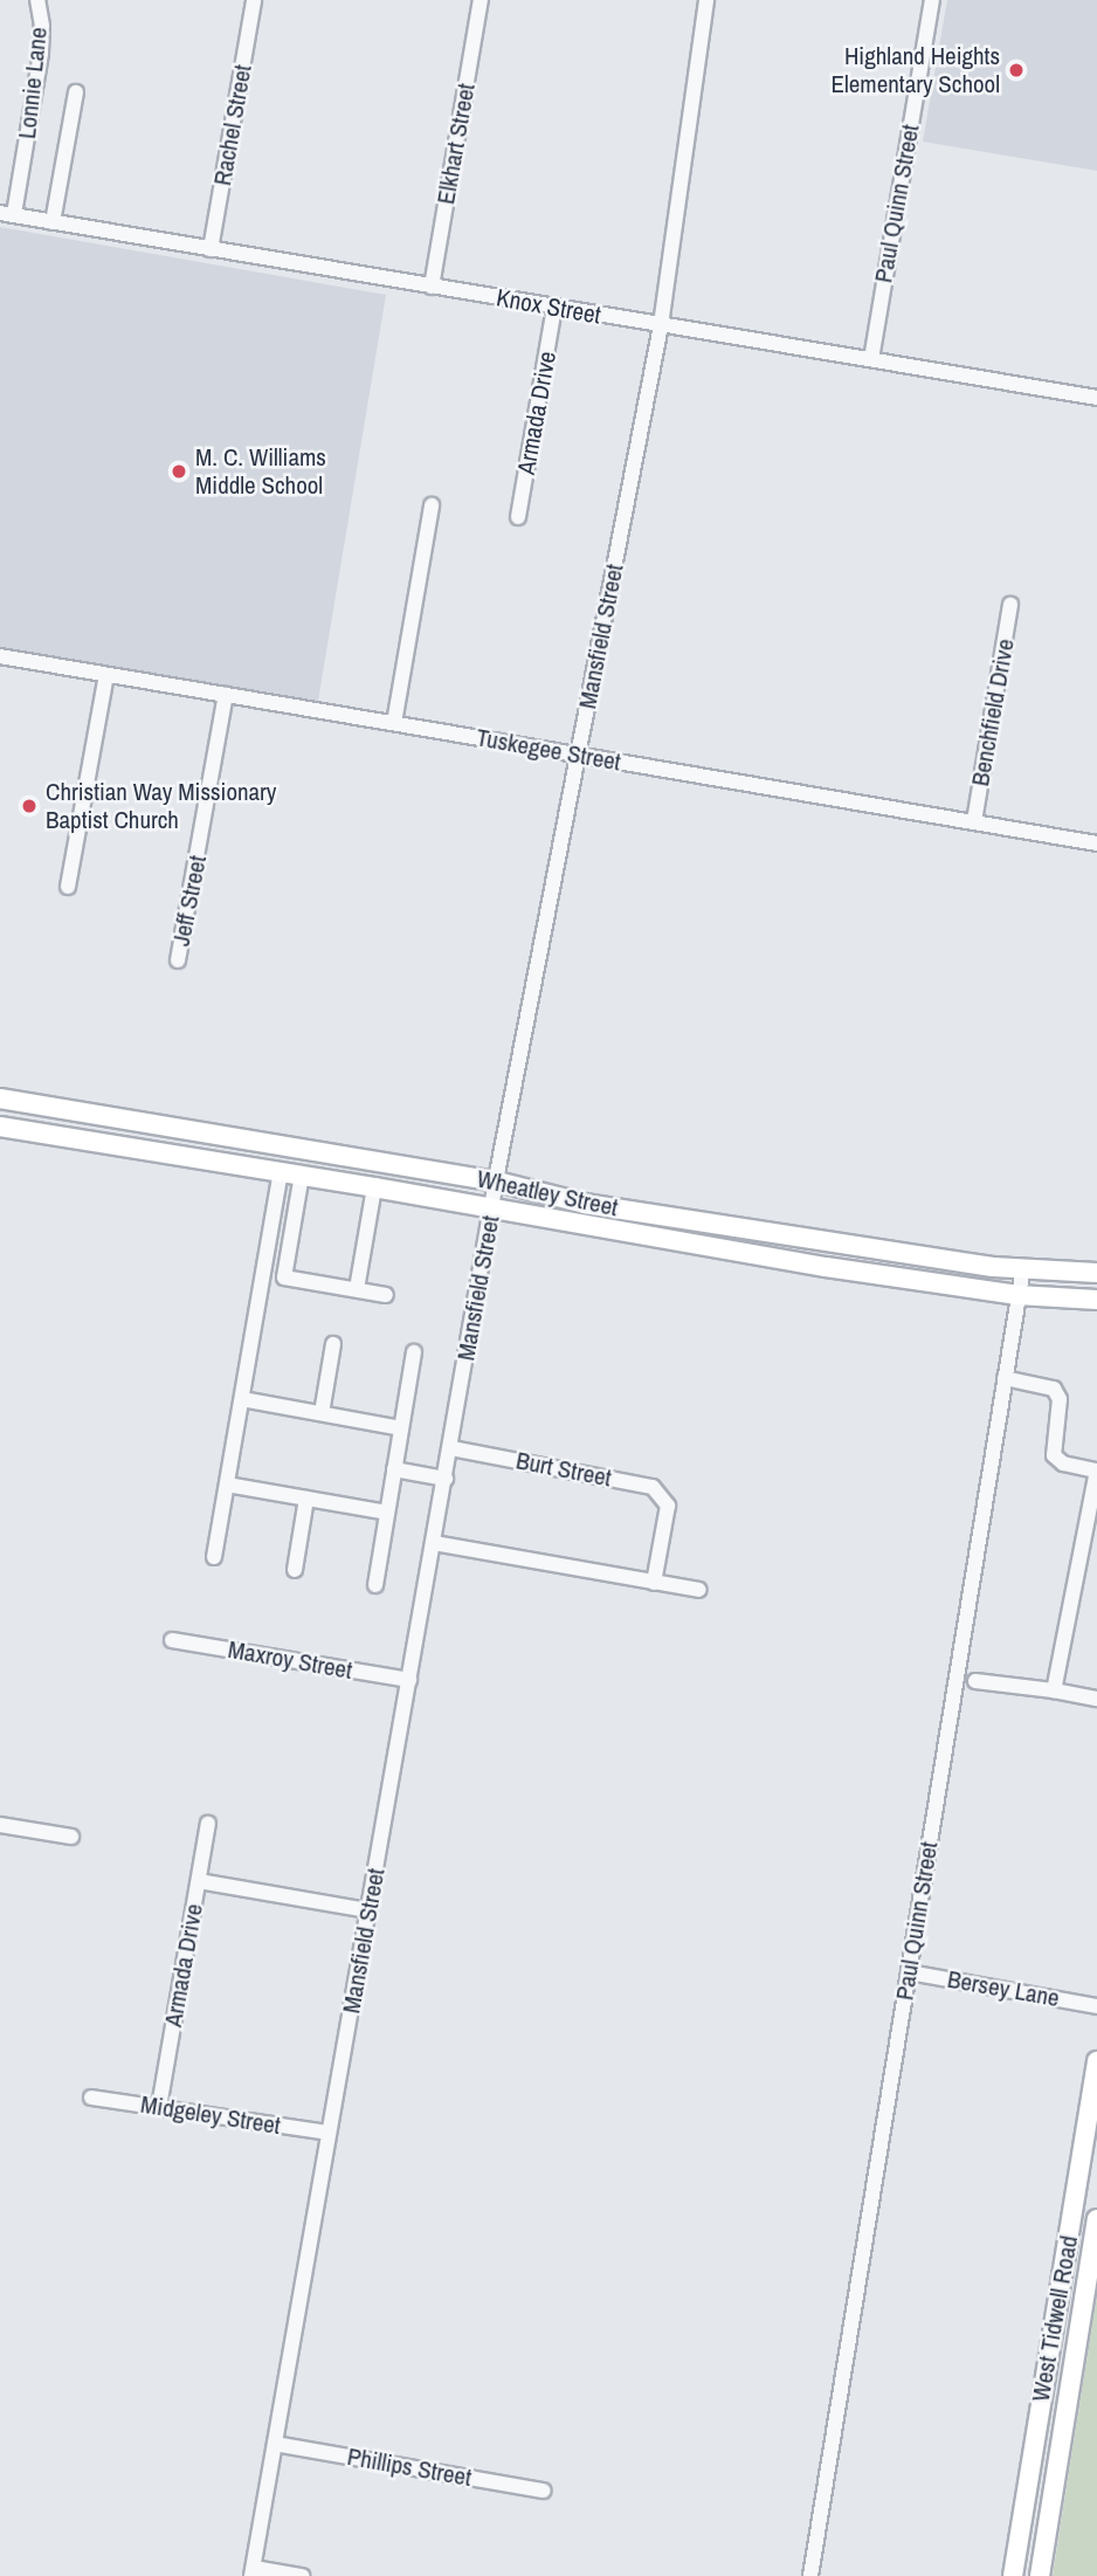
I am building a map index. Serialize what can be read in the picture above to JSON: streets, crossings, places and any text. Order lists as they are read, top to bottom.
{
  "streets": {
    "main road": ["Wheatley Street", "West Tidwell Road"],
    "street": [
      "Lonnie Lane",
      "Rachel Street",
      "Elkhart Street",
      "Paul Quinn Street",
      "Knox Street",
      "Armada Drive",
      "Mansfield Street",
      "Benchfield Drive",
      "Tuskegee Street",
      "Jeff Street",
      "Burt Street",
      "Maxroy Street",
      "Bersey Lane",
      "Midgeley Street",
      "Phillips Street"
    ]
  },
  "crossings": [
    ["Lonnie Lane", "Knox Street"],
    ["Rachel Street", "Knox Street"],
    ["Elkhart Street", "Knox Street"],
    ["Paul Quinn Street", "Knox Street"],
    ["Paul Quinn Street", "Wheatley Street"],
    ["Paul Quinn Street", "Bersey Lane"],
    ["Knox Street", "Armada Drive"],
    ["Knox Street", "Mansfield Street"],
    ["Armada Drive", "Midgeley Street"],
    ["Mansfield Street", "Tuskegee Street"],
    ["Mansfield Street", "Wheatley Street"],
    ["Mansfield Street", "Burt Street"],
    ["Mansfield Street", "Maxroy Street"],
    ["Mansfield Street", "Midgeley Street"],
    ["Mansfield Street", "Phillips Street"],
    ["Benchfield Drive", "Tuskegee Street"],
    ["Tuskegee Street", "Jeff Street"]
  ],
  "places": ["Highland Heights Elementary School", "M. C. Williams Middle School", "Christian Way Missionary Baptist Church"]
}
